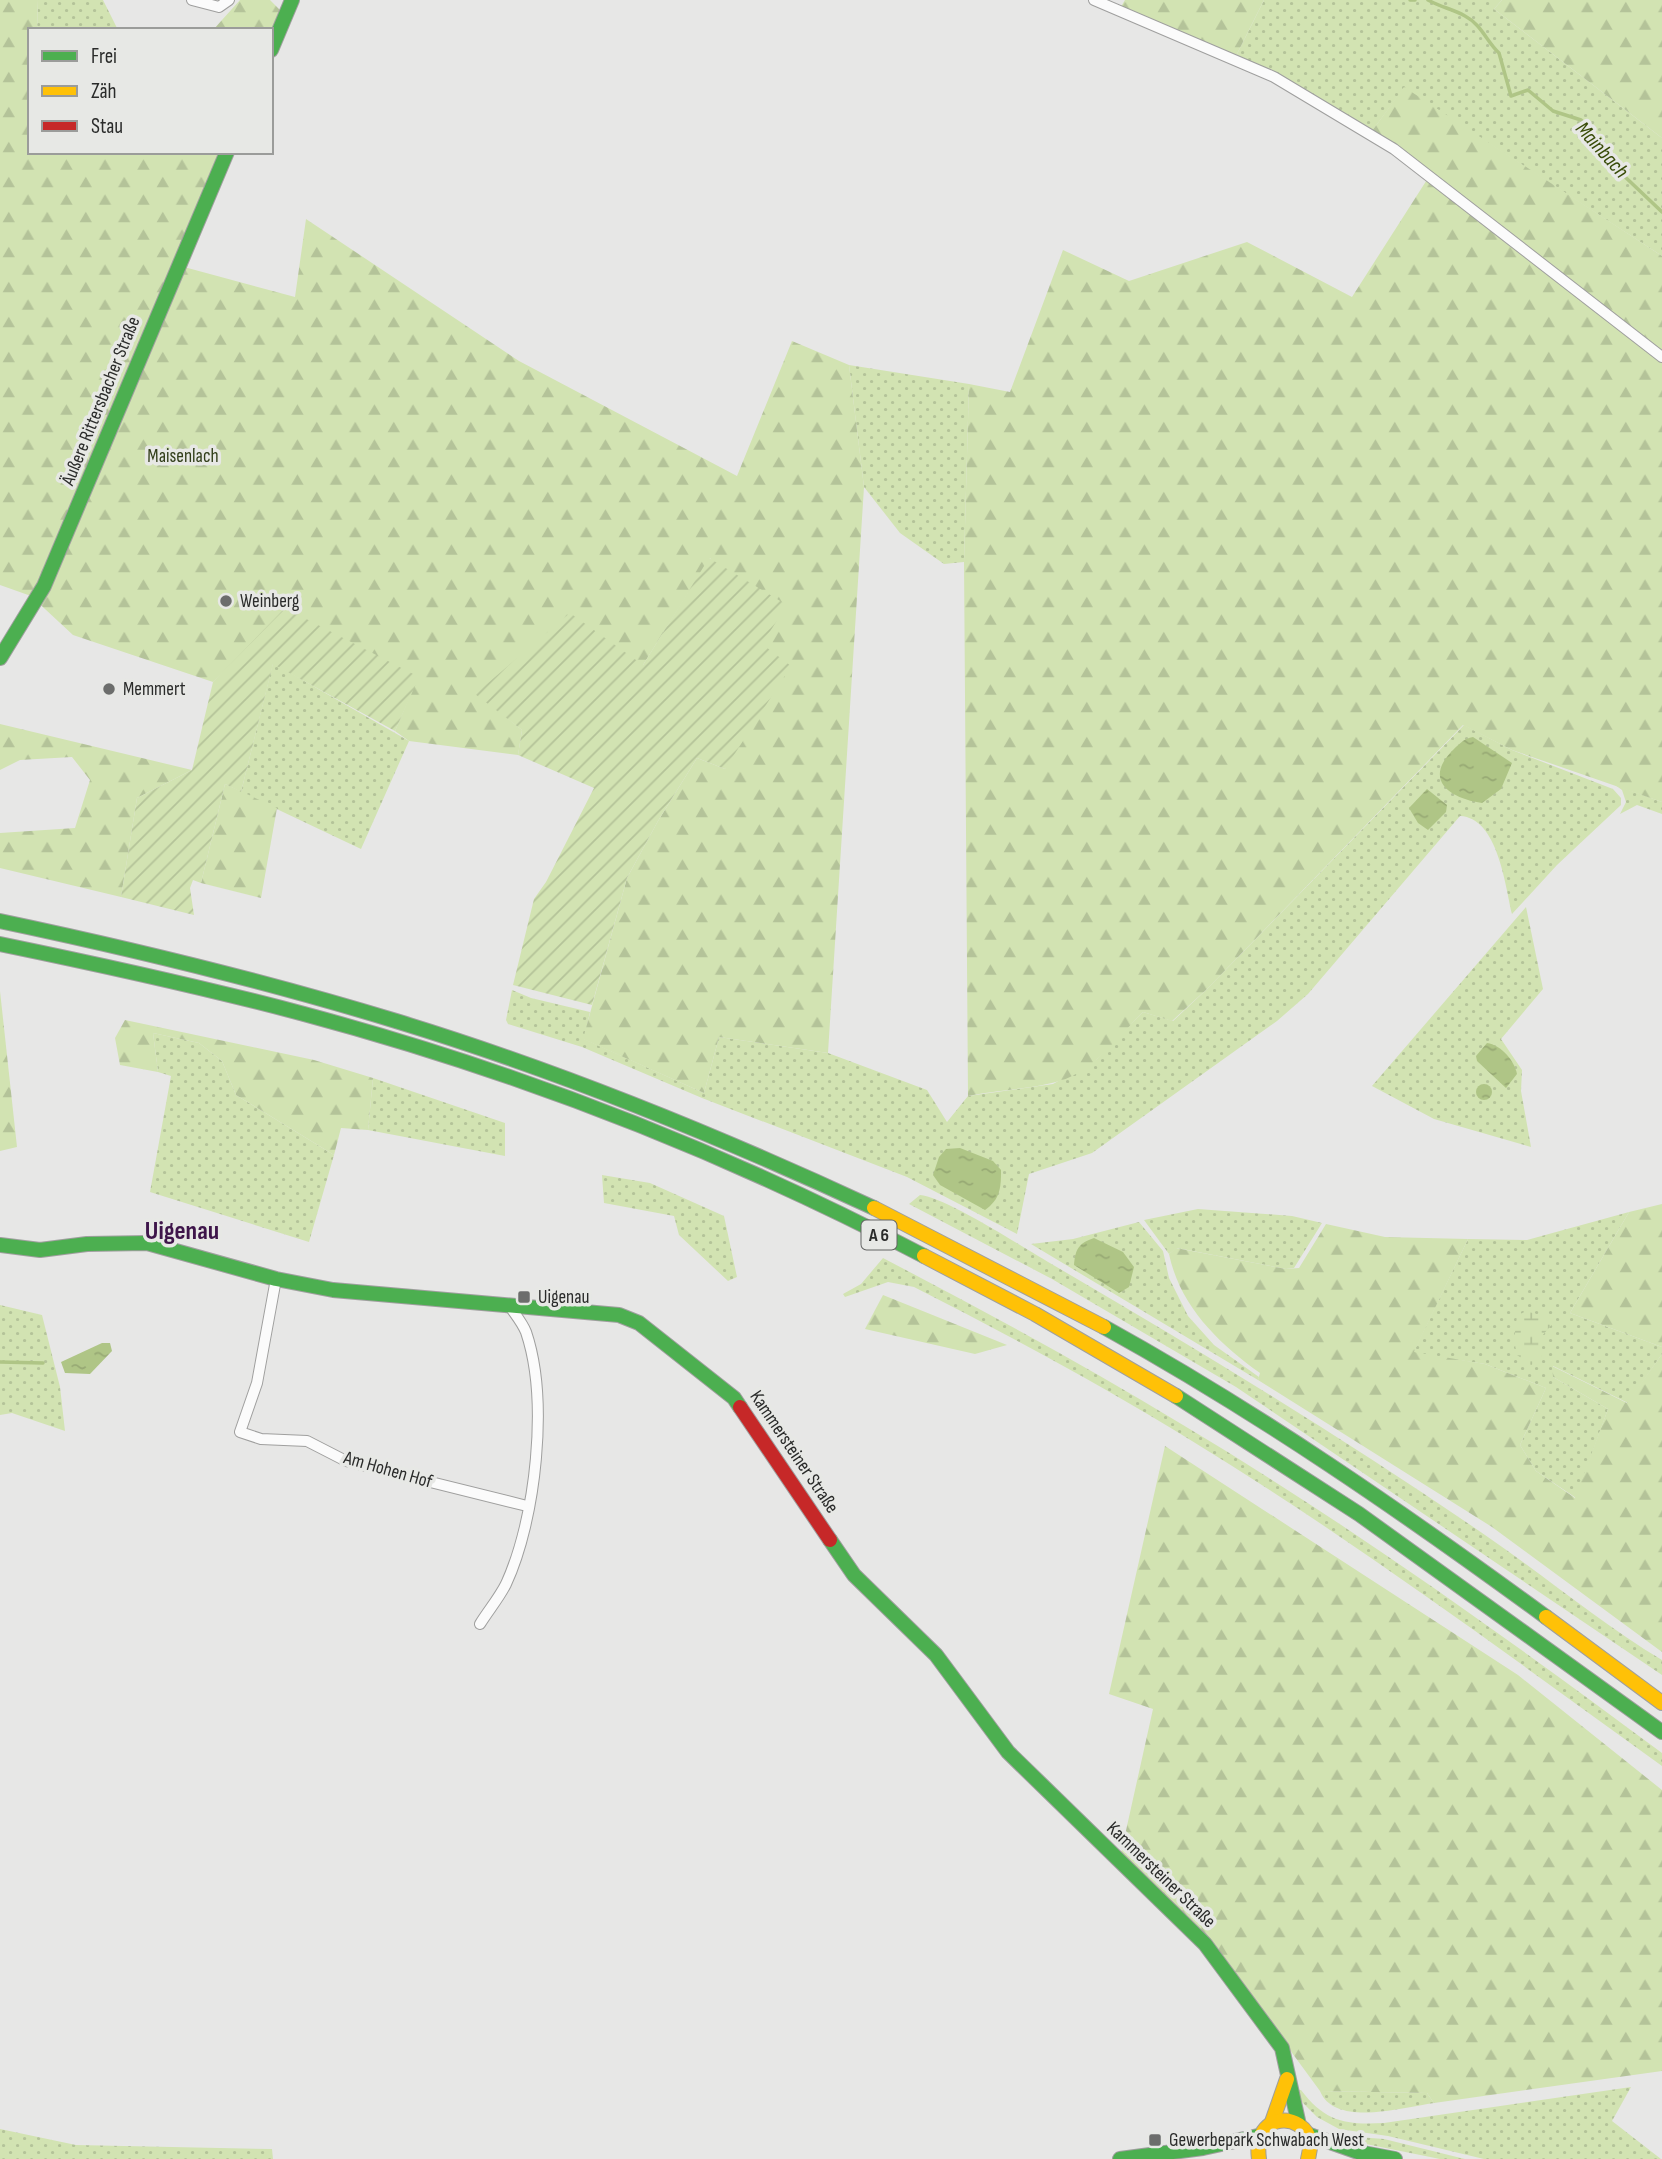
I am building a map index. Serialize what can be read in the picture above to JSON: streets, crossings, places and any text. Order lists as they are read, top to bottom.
{
  "streets": {
    "main road": ["Äußere Rittersbacher Straße", "A 6", "Kammersteiner Straße"],
    "street": ["Am Hohen Hof"]
  },
  "crossings": [
    ["Kammersteiner Straße", "Am Hohen Hof"]
  ],
  "districts": ["Uigenau"],
  "water": ["Mainbach"],
  "parks": ["Maisenlach"],
  "places": {
    "other": ["Weinberg", "Memmert"],
    "transit": ["Uigenau", "Gewerbepark Schwabach West"]
  },
  "legend": ["Frei", "Zäh", "Stau"]
}
